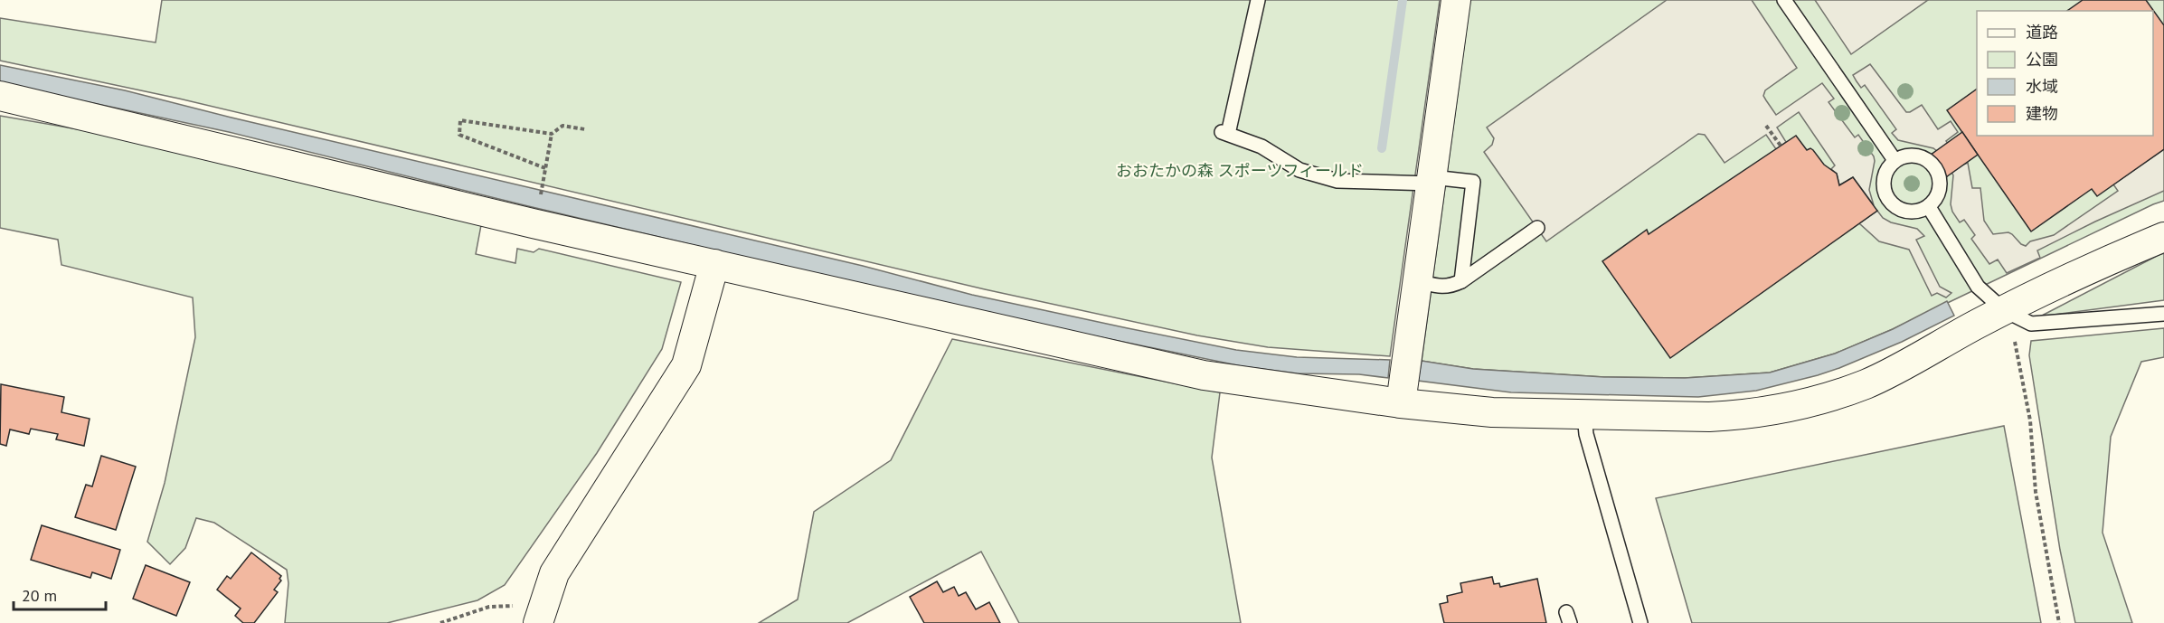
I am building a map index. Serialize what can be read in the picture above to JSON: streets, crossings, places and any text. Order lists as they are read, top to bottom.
{
  "parks": ["おおたかの森 スポーツフィールド"],
  "legend": [
    "道路",
    "公園",
    "水域",
    "建物"
  ],
  "scale_bar": "20 m"
}
